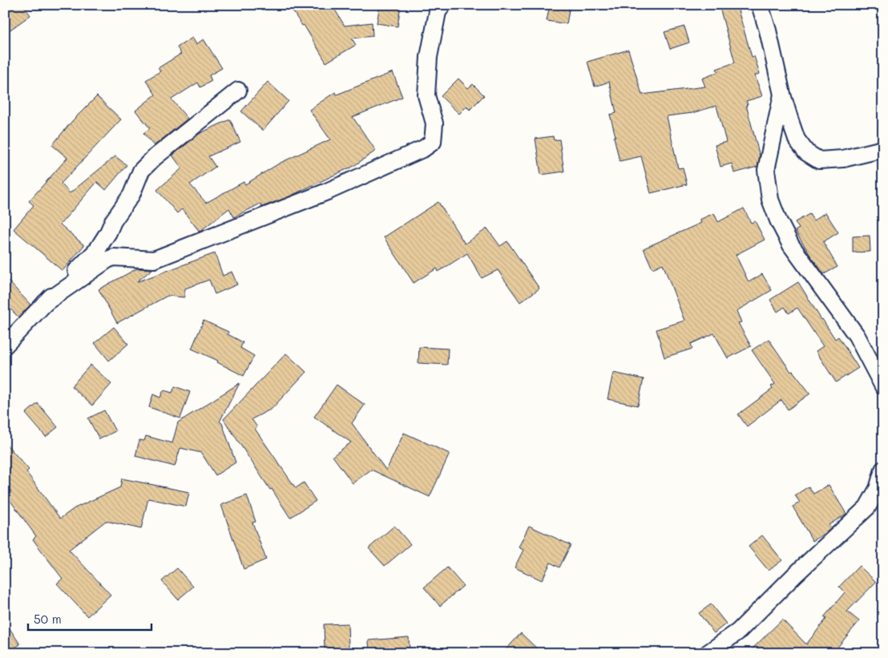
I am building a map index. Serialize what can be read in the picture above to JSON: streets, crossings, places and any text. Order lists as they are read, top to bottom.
{
  "scale_bar": "50 m"
}
